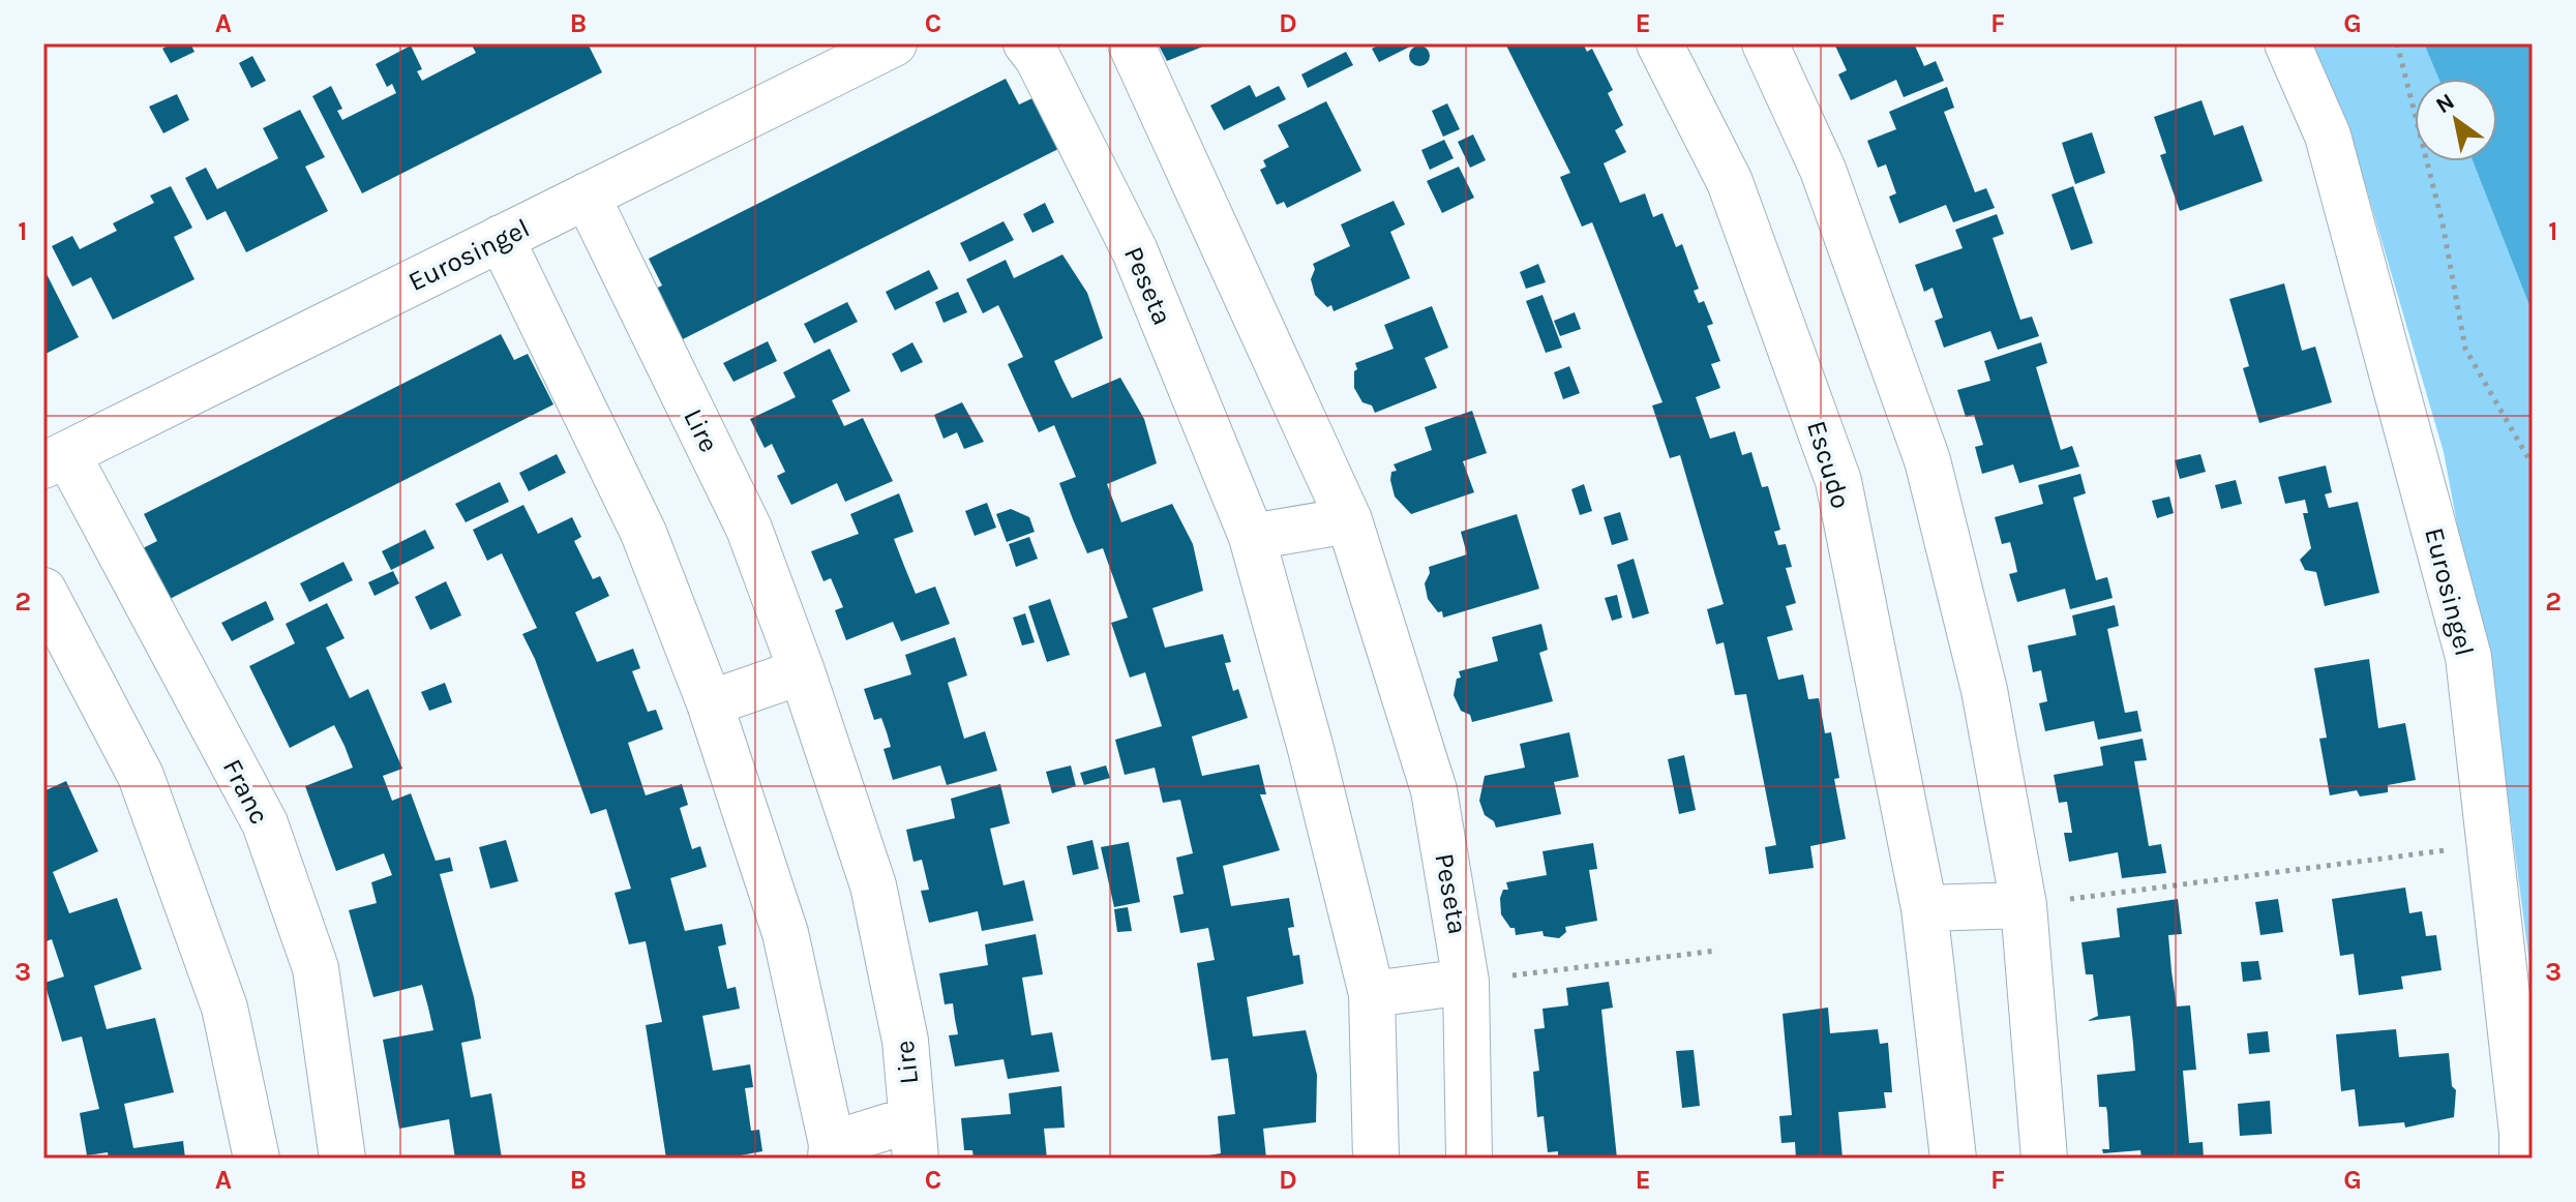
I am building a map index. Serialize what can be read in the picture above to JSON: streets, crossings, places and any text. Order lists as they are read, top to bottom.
{
  "streets": {
    "street": [
      "Eurosingel",
      "Peseta",
      "Lire",
      "Escudo",
      "Franc"
    ]
  },
  "crossings": [
    ["Eurosingel", "Lire"],
    ["Eurosingel", "Franc"]
  ],
  "north": "top left",
  "grid": {
    "columns": [
      "A",
      "B",
      "C",
      "D",
      "E",
      "F",
      "G"
    ],
    "rows": ["1", "2", "3"]
  }
}
